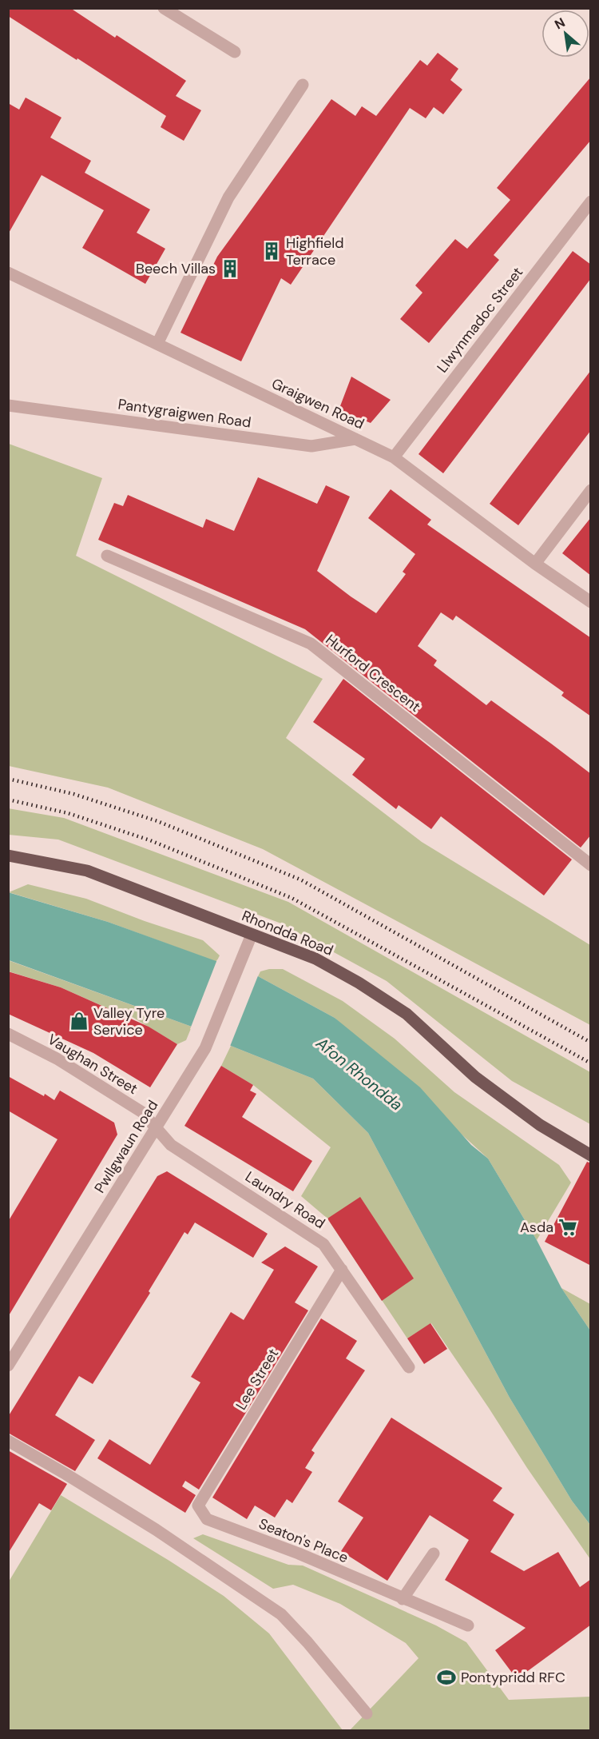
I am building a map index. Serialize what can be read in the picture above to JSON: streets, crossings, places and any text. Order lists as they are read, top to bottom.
{
  "streets": {
    "main road": ["Rhondda Road"],
    "street": [
      "Llwynmadoc Street",
      "Graigwen Road",
      "Pantygraigwen Road",
      "Hurford Crescent",
      "Vaughan Street",
      "Pwllgwaun Road",
      "Laundry Road",
      "Lee Street",
      "Seaton's Place"
    ]
  },
  "crossings": [
    ["Llwynmadoc Street", "Graigwen Road"],
    ["Graigwen Road", "Pantygraigwen Road"],
    ["Rhondda Road", "Pwllgwaun Road"],
    ["Vaughan Street", "Pwllgwaun Road"],
    ["Vaughan Street", "Laundry Road"],
    ["Pwllgwaun Road", "Laundry Road"],
    ["Laundry Road", "Lee Street"],
    ["Lee Street", "Seaton's Place"]
  ],
  "water": ["Afon Rhondda"],
  "places": {
    "building": ["Highfield Terrace", "Beech Villas"],
    "shop": ["Valley Tyre Service"],
    "supermarket": ["Asda"],
    "sports": ["Pontypridd RFC"]
  },
  "north": "top left"
}
